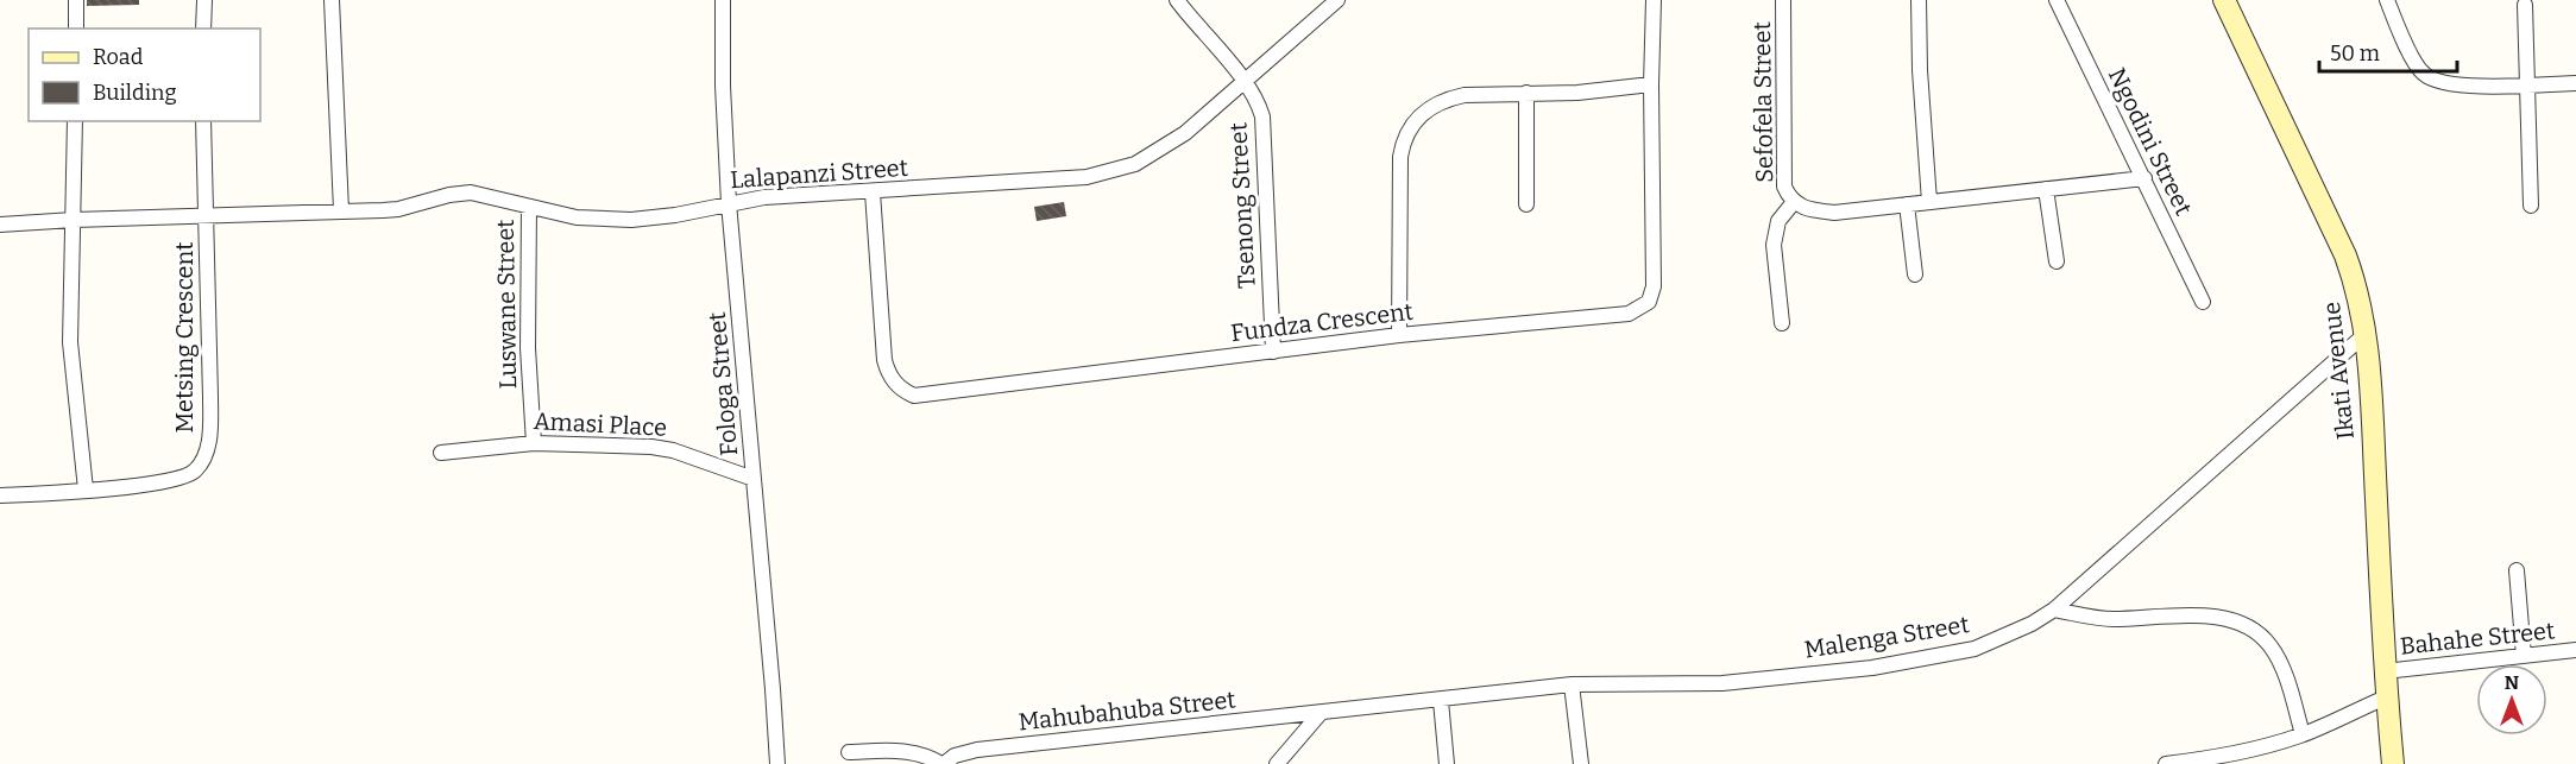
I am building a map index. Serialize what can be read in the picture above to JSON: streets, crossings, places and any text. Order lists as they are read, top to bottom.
{
  "streets": {
    "street": [
      "Sefofela Street",
      "Ngodini Street",
      "Lalapanzi Street",
      "Tsenong Street",
      "Luswane Street",
      "Fundza Crescent",
      "Metsing Crescent",
      "Ikati Avenue",
      "Fologa Street",
      "Amasi Place",
      "Malenga Street",
      "Bahahe Street",
      "Mahubahuba Street"
    ]
  },
  "crossings": [
    ["Sefofela Street", "Ngodini Street"],
    ["Lalapanzi Street", "Tsenong Street"],
    ["Lalapanzi Street", "Luswane Street"],
    ["Lalapanzi Street", "Fundza Crescent"],
    ["Lalapanzi Street", "Metsing Crescent"],
    ["Lalapanzi Street", "Fologa Street"],
    ["Tsenong Street", "Fundza Crescent"],
    ["Luswane Street", "Amasi Place"],
    ["Ikati Avenue", "Malenga Street"],
    ["Ikati Avenue", "Bahahe Street"],
    ["Fologa Street", "Amasi Place"],
    ["Malenga Street", "Mahubahuba Street"]
  ],
  "legend": ["Road", "Building"],
  "scale_bar": "50 m",
  "north": "top"
}
